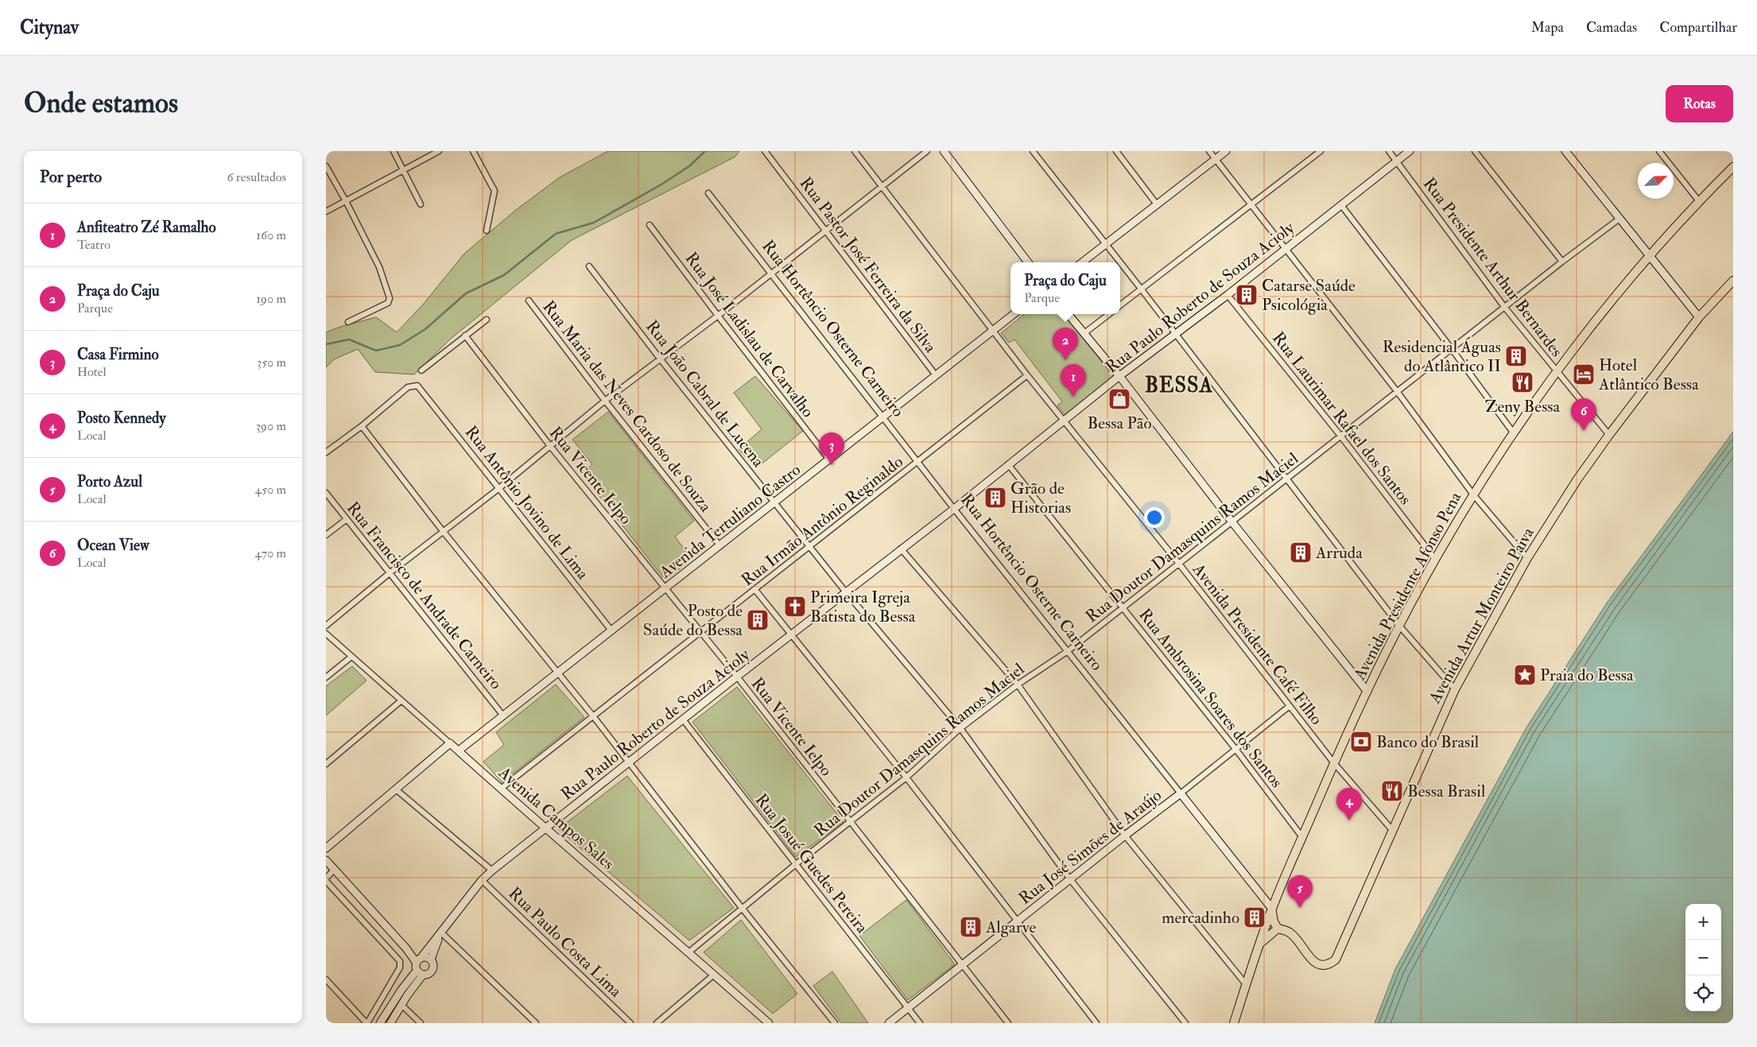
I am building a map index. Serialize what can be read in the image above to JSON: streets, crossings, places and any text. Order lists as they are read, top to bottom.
{
  "streets": {
    "main road": ["Rua Hortêncio Osterne Carneiro", "Avenida Presidente Afonso Pena", "Avenida Artur Monteiro Paiva"],
    "street": [
      "Rua Pastor José Ferreira da Silva",
      "Rua Presidente Arthur Bernardes",
      "Rua Paulo Roberto de Souza Acioly",
      "Rua José Ladislau de Carvalho",
      "Rua João Cabral de Lucena",
      "Rua Maria das Neves Cardoso de Souza",
      "Rua Laurimar Rafael dos Santos",
      "Rua Vicente Ielpo",
      "Rua Antônio Jovino de Lima",
      "Avenida Tertuliano Castro",
      "Rua Irmão Antônio Reginaldo",
      "Rua Doutor Damasquins Ramos Maciel",
      "Rua Francisco de Andrade Carneiro",
      "Avenida Presidente Café Filho",
      "Rua Ambrosina Soares dos Santos",
      "Avenida Campos Sales",
      "Rua José Simões de Araújo",
      "Rua Josué Guedes Pereira",
      "Rua Paulo Costa Lima"
    ]
  },
  "crossings": [
    ["Rua Pastor José Ferreira da Silva", "Avenida Tertuliano Castro"],
    ["Rua Presidente Arthur Bernardes", "Rua Paulo Roberto de Souza Acioly"],
    ["Rua Presidente Arthur Bernardes", "Rua Doutor Damasquins Ramos Maciel"],
    ["Rua Presidente Arthur Bernardes", "Avenida Presidente Afonso Pena"],
    ["Rua Presidente Arthur Bernardes", "Avenida Artur Monteiro Paiva"],
    ["Rua Paulo Roberto de Souza Acioly", "Rua Hortêncio Osterne Carneiro"],
    ["Rua Paulo Roberto de Souza Acioly", "Rua João Cabral de Lucena"],
    ["Rua Paulo Roberto de Souza Acioly", "Rua Laurimar Rafael dos Santos"],
    ["Rua Paulo Roberto de Souza Acioly", "Rua Vicente Ielpo"],
    ["Rua Paulo Roberto de Souza Acioly", "Avenida Presidente Café Filho"],
    ["Rua Paulo Roberto de Souza Acioly", "Rua Ambrosina Soares dos Santos"],
    ["Rua Paulo Roberto de Souza Acioly", "Avenida Campos Sales"],
    ["Rua Paulo Roberto de Souza Acioly", "Rua Josué Guedes Pereira"],
    ["Rua Paulo Roberto de Souza Acioly", "Rua Paulo Costa Lima"],
    ["Rua Hortêncio Osterne Carneiro", "Avenida Tertuliano Castro"],
    ["Rua Hortêncio Osterne Carneiro", "Rua Irmão Antônio Reginaldo"],
    ["Rua Hortêncio Osterne Carneiro", "Rua Doutor Damasquins Ramos Maciel"],
    ["Rua Hortêncio Osterne Carneiro", "Avenida Presidente Afonso Pena"],
    ["Rua Hortêncio Osterne Carneiro", "Avenida Artur Monteiro Paiva"],
    ["Rua Hortêncio Osterne Carneiro", "Rua José Simões de Araújo"],
    ["Rua José Ladislau de Carvalho", "Avenida Tertuliano Castro"],
    ["Rua João Cabral de Lucena", "Avenida Tertuliano Castro"],
    ["Rua João Cabral de Lucena", "Rua Irmão Antônio Reginaldo"],
    ["Rua João Cabral de Lucena", "Rua Doutor Damasquins Ramos Maciel"],
    ["Rua João Cabral de Lucena", "Rua José Simões de Araújo"],
    ["Rua Maria das Neves Cardoso de Souza", "Avenida Tertuliano Castro"],
    ["Rua Laurimar Rafael dos Santos", "Rua Doutor Damasquins Ramos Maciel"],
    ["Rua Laurimar Rafael dos Santos", "Avenida Presidente Afonso Pena"],
    ["Rua Vicente Ielpo", "Avenida Tertuliano Castro"],
    ["Rua Vicente Ielpo", "Rua Irmão Antônio Reginaldo"],
    ["Rua Vicente Ielpo", "Rua Doutor Damasquins Ramos Maciel"],
    ["Rua Vicente Ielpo", "Rua José Simões de Araújo"],
    ["Rua Antônio Jovino de Lima", "Avenida Tertuliano Castro"],
    ["Avenida Tertuliano Castro", "Rua Francisco de Andrade Carneiro"],
    ["Avenida Tertuliano Castro", "Avenida Presidente Café Filho"],
    ["Avenida Tertuliano Castro", "Avenida Campos Sales"],
    ["Rua Irmão Antônio Reginaldo", "Avenida Presidente Café Filho"],
    ["Rua Irmão Antônio Reginaldo", "Avenida Campos Sales"],
    ["Rua Doutor Damasquins Ramos Maciel", "Avenida Presidente Café Filho"],
    ["Rua Doutor Damasquins Ramos Maciel", "Rua Ambrosina Soares dos Santos"],
    ["Rua Doutor Damasquins Ramos Maciel", "Avenida Campos Sales"],
    ["Rua Doutor Damasquins Ramos Maciel", "Rua Josué Guedes Pereira"],
    ["Avenida Presidente Afonso Pena", "Avenida Artur Monteiro Paiva"],
    ["Avenida Presidente Afonso Pena", "Avenida Presidente Café Filho"],
    ["Avenida Presidente Afonso Pena", "Rua Ambrosina Soares dos Santos"],
    ["Avenida Artur Monteiro Paiva", "Avenida Presidente Café Filho"],
    ["Avenida Presidente Café Filho", "Rua José Simões de Araújo"],
    ["Rua Ambrosina Soares dos Santos", "Rua José Simões de Araújo"],
    ["Rua José Simões de Araújo", "Rua Josué Guedes Pereira"]
  ],
  "districts": ["BESSA"],
  "places": {
    "building": [
      "Catarse Saúde Psicológia",
      "Residencial Águas do Atlântico II",
      "Grão de Historias",
      "Arruda",
      "Posto de Saúde do Bessa",
      "mercadinho",
      "Algarve"
    ],
    "hotel": ["Hotel Atlântico Bessa"],
    "restaurant": ["Zeny Bessa", "Bessa Brasil"],
    "shop": ["Bessa Pão"],
    "church": ["Primeira Igreja Batista do Bessa"],
    "place": ["Praia do Bessa"],
    "bank": ["Banco do Brasil"]
  },
  "north": "top right",
  "page": {
    "header": "Citynav",
    "nav": ["Mapa", "Camadas", "Compartilhar"],
    "buttons": "Rotas",
    "title": "Onde estamos",
    "heading": ["Por perto", "6 resultados"],
    "list": [
      {
        "mark": "1",
        "name": "Anfiteatro Zé Ramalho",
        "note": "Teatro",
        "value": "160 m"
      },
      {
        "mark": "2",
        "name": "Praça do Caju",
        "note": "Parque",
        "value": "190 m"
      },
      {
        "mark": "3",
        "name": "Casa Firmino",
        "note": "Hotel",
        "value": "350 m"
      },
      {
        "mark": "4",
        "name": "Posto Kennedy",
        "note": "Local",
        "value": "390 m"
      },
      {
        "mark": "5",
        "name": "Porto Azul",
        "note": "Local",
        "value": "450 m"
      },
      {
        "mark": "6",
        "name": "Ocean View",
        "note": "Local",
        "value": "470 m"
      }
    ],
    "popup": ["Praça do Caju", "Parque"],
    "pins": [
      "2",
      "1",
      "6",
      "3",
      "4",
      "5"
    ],
    "map_buttons": ["+", "−"]
  }
}
